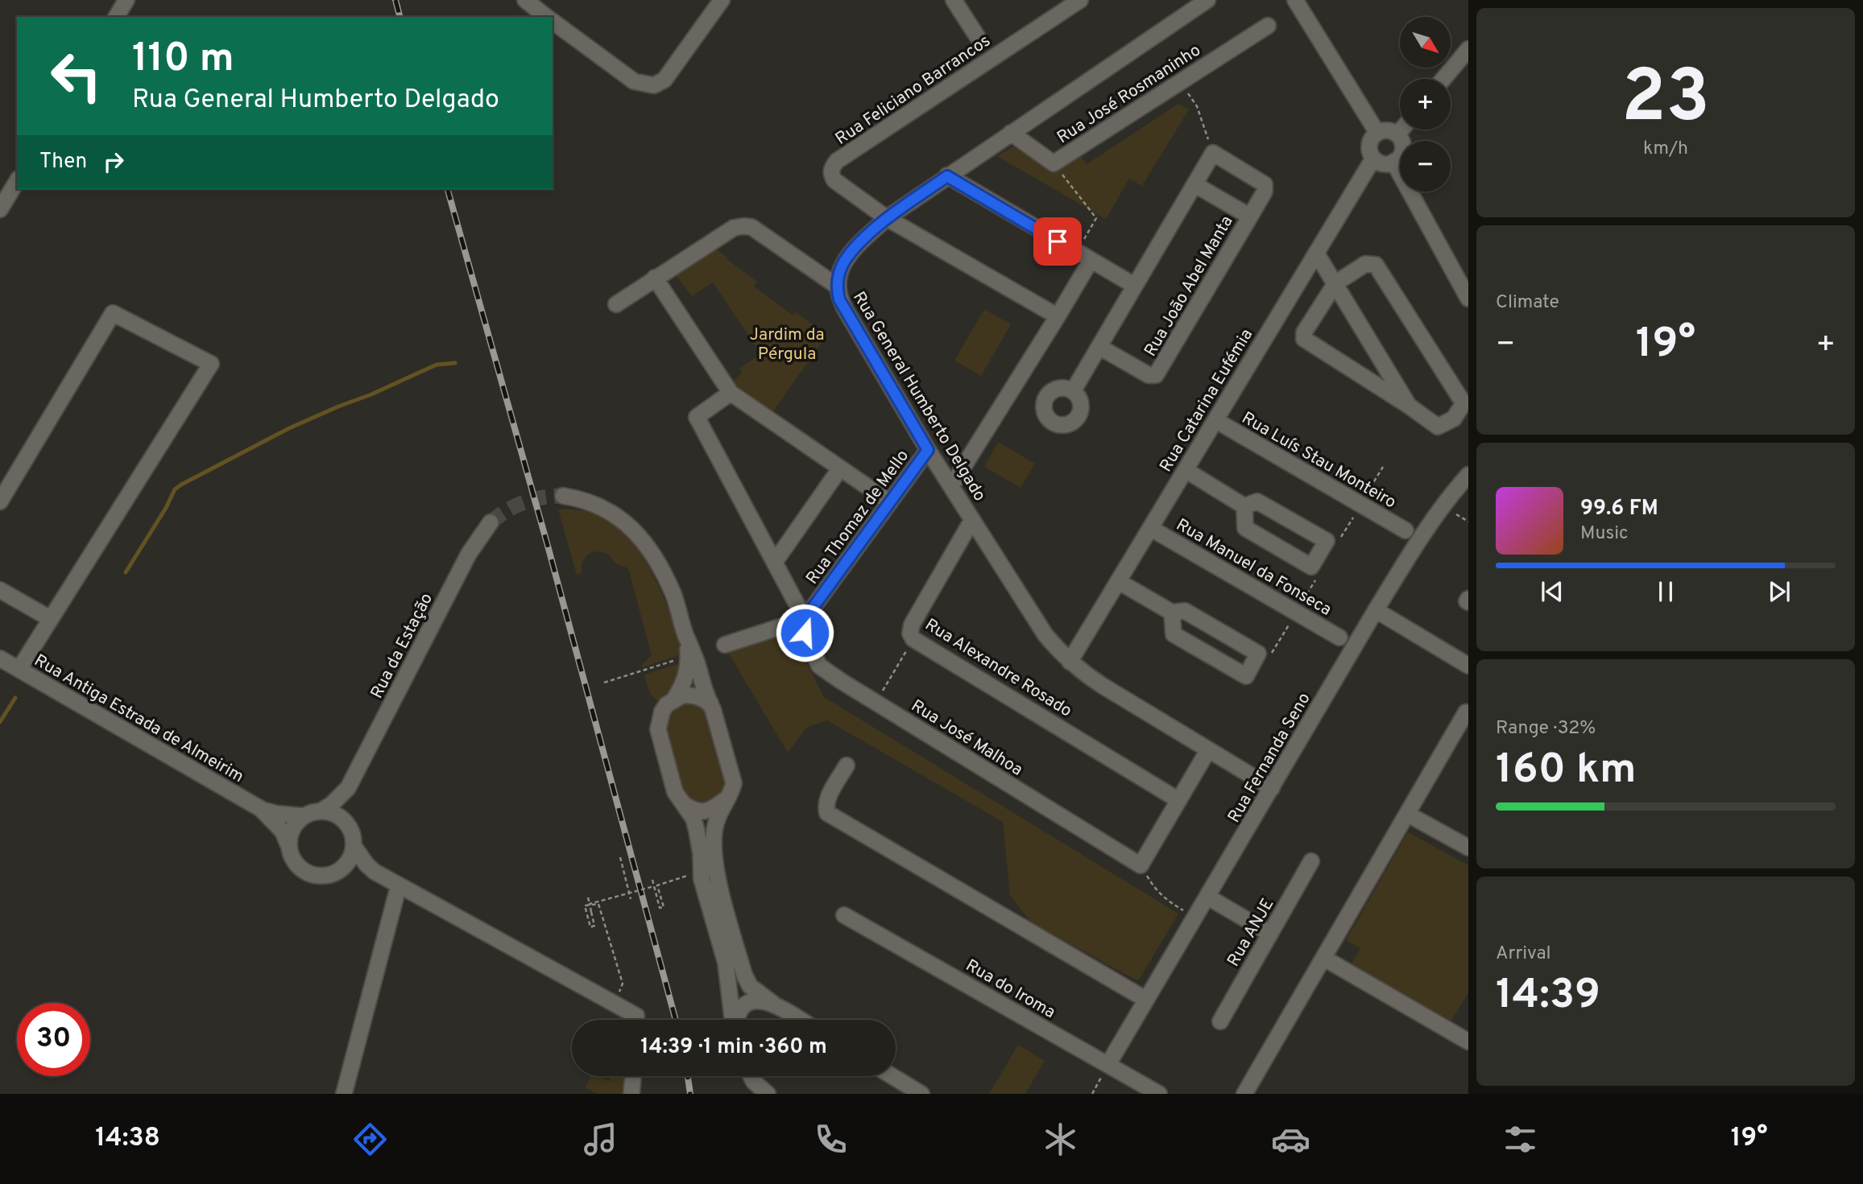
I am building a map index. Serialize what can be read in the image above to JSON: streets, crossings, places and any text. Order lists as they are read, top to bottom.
{
  "streets": {
    "street": [
      "Rua Feliciano Barrancos",
      "Rua José Rosmaninho",
      "Rua João Abel Manta",
      "Rua General Humberto Delgado",
      "Rua Catarina Eufémia",
      "Rua Luís Stau Monteiro",
      "Rua Thomaz de Mello",
      "Rua Manuel da Fonseca",
      "Rua da Estação",
      "Rua Alexandre Rosado",
      "Rua Antiga Estrada de Almeirim",
      "Rua José Malhoa",
      "Rua Fernanda Seno",
      "Rua ANJE",
      "Rua do Iroma"
    ]
  },
  "crossings": [
    ["Rua Feliciano Barrancos", "Rua General Humberto Delgado"],
    ["Rua José Rosmaninho", "Rua General Humberto Delgado"],
    ["Rua General Humberto Delgado", "Rua Catarina Eufémia"],
    ["Rua General Humberto Delgado", "Rua Thomaz de Mello"],
    ["Rua General Humberto Delgado", "Rua Alexandre Rosado"],
    ["Rua General Humberto Delgado", "Rua Fernanda Seno"],
    ["Rua Catarina Eufémia", "Rua Luís Stau Monteiro"],
    ["Rua Catarina Eufémia", "Rua Manuel da Fonseca"],
    ["Rua Thomaz de Mello", "Rua José Malhoa"],
    ["Rua da Estação", "Rua Antiga Estrada de Almeirim"],
    ["Rua Fernanda Seno", "Rua do Iroma"]
  ],
  "parks": ["Jardim da Pérgula"],
  "north": "bottom right",
  "page": {
    "tile": [
      ["23", "km/h"],
      "Climate",
      ["Range · 32%", "160 km"],
      ["Arrival", "14:39"]
    ],
    "map_buttons": ["+", "−"],
    "turn": ["110 m", "Rua General Humberto Delgado"],
    "then": "Then",
    "heat": ["−", "19°", "+"],
    "song": ["99.6 FM", "Music"],
    "limit": "30",
    "trip": "14:39 · 1 min · 360 m",
    "tabs": ["14:38", "19°"]
  }
}
